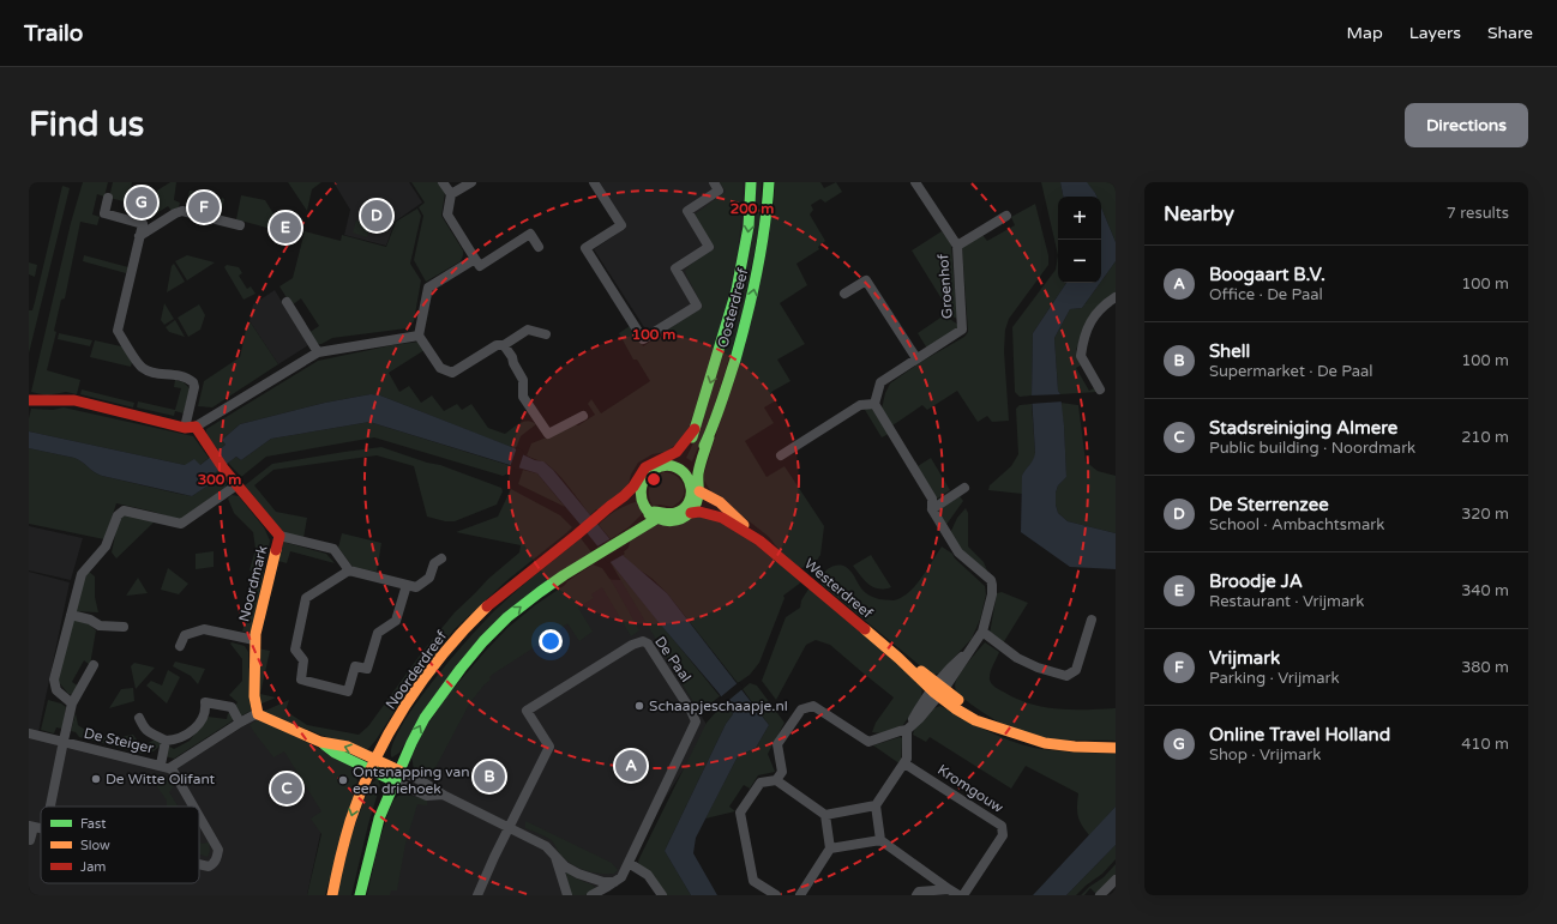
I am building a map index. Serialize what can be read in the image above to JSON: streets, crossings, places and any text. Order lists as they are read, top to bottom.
{
  "streets": {
    "main road": [
      "Oosterdreef",
      "Noordmark",
      "Westerdreef",
      "Noorderdreef"
    ],
    "street": [
      "Groenhof",
      "De Paal",
      "De Steiger",
      "Kromgouw"
    ]
  },
  "crossings": [
    ["Oosterdreef", "Westerdreef"],
    ["Oosterdreef", "Noorderdreef"],
    ["Noordmark", "De Steiger"],
    ["Westerdreef", "Noorderdreef"]
  ],
  "places": ["Schaapjeschaapje.nl", "De Witte Olifant", "Ontsnapping van een driehoek"],
  "legend": ["Fast", "Slow", "Jam"],
  "page": {
    "header": "Trailo",
    "nav": ["Map", "Layers", "Share"],
    "buttons": "Directions",
    "title": "Find us",
    "heading": ["Nearby", "7 results"],
    "pins": [
      "G",
      "F",
      "D",
      "E",
      "A",
      "B",
      "C"
    ],
    "map_buttons": ["+", "−"],
    "list": [
      {
        "mark": "A",
        "name": "Boogaart B.V.",
        "note": "Office · De Paal",
        "value": "100 m"
      },
      {
        "mark": "B",
        "name": "Shell",
        "note": "Supermarket · De Paal",
        "value": "100 m"
      },
      {
        "mark": "C",
        "name": "Stadsreiniging Almere",
        "note": "Public building · Noordmark",
        "value": "210 m"
      },
      {
        "mark": "D",
        "name": "De Sterrenzee",
        "note": "School · Ambachtsmark",
        "value": "320 m"
      },
      {
        "mark": "E",
        "name": "Broodje JA",
        "note": "Restaurant · Vrijmark",
        "value": "340 m"
      },
      {
        "mark": "F",
        "name": "Vrijmark",
        "note": "Parking · Vrijmark",
        "value": "380 m"
      },
      {
        "mark": "G",
        "name": "Online Travel Holland",
        "note": "Shop · Vrijmark",
        "value": "410 m"
      }
    ]
  },
  "rings": ["200 m", "100 m", "300 m"]
}
